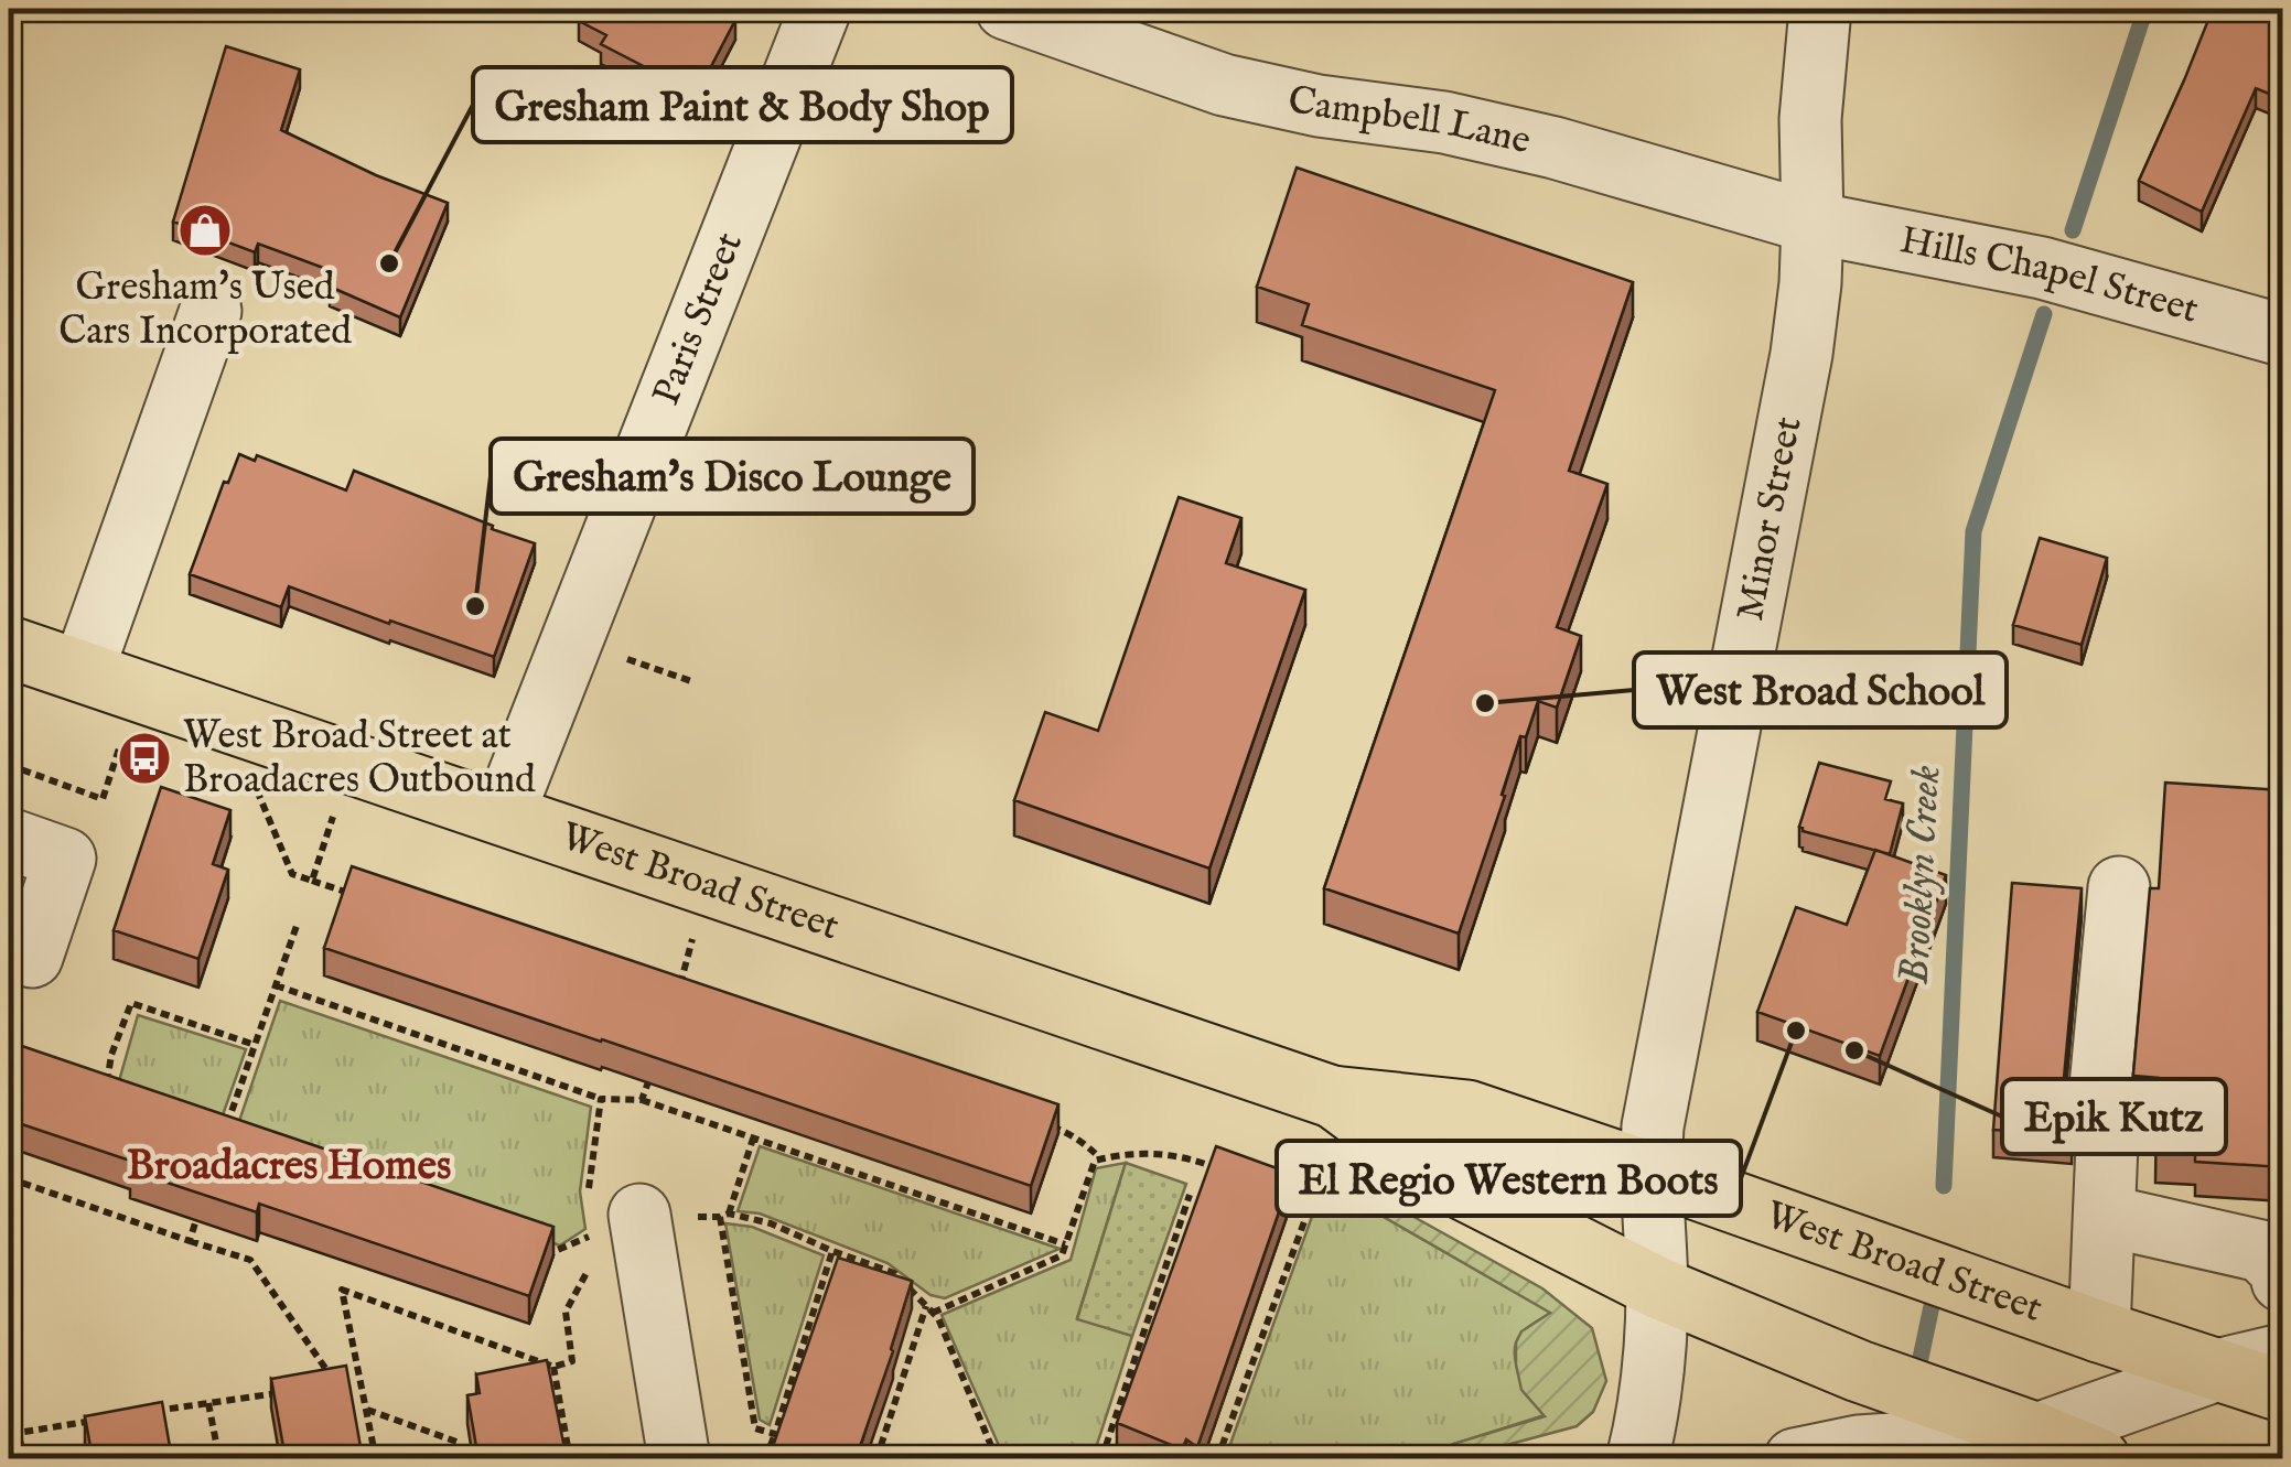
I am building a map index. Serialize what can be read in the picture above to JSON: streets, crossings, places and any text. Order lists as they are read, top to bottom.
{
  "streets": {
    "main road": ["West Broad Street"],
    "street": [
      "Campbell Lane",
      "Hills Chapel Street",
      "Paris Street",
      "Minor Street"
    ]
  },
  "crossings": [
    ["Campbell Lane", "Hills Chapel Street"],
    ["Campbell Lane", "Minor Street"],
    ["Hills Chapel Street", "Minor Street"],
    ["Paris Street", "West Broad Street"],
    ["Minor Street", "West Broad Street"]
  ],
  "districts": ["Broadacres Homes"],
  "water": ["Brooklyn Creek"],
  "places": {
    "shop": ["Gresham's Used Cars Incorporated"],
    "other": [
      "Gresham Paint & Body Shop",
      "Gresham's Disco Lounge",
      "West Broad School",
      "El Regio Western Boots",
      "Epik Kutz"
    ],
    "bus stop": ["West Broad Street at Broadacres Outbound"]
  }
}
